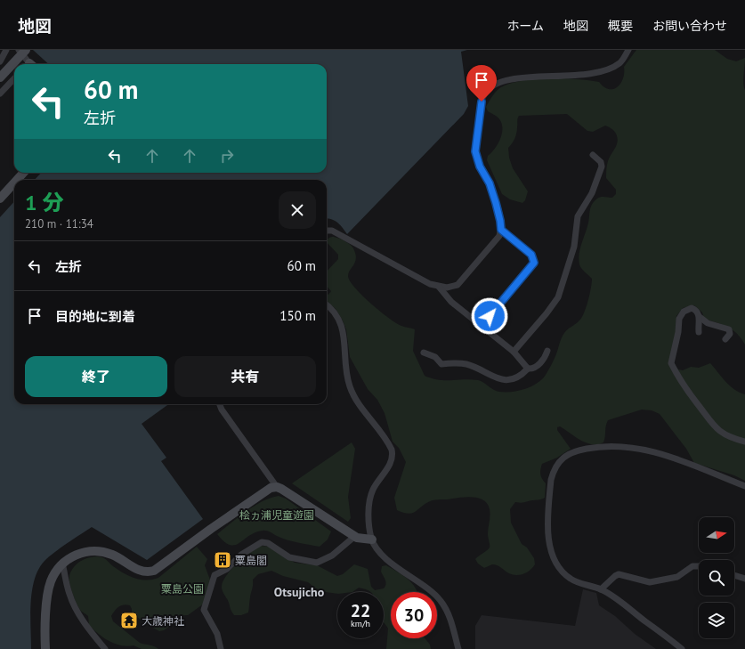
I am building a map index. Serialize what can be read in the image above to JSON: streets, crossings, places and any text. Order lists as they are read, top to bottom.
{
  "districts": ["Otsujicho"],
  "parks": ["桧ヵ浦児童遊園", "粟島公園"],
  "places": {
    "building": ["粟島閣"],
    "temple": ["大歳神社"]
  },
  "north": "right",
  "page": {
    "header": "地図",
    "nav": [
      "ホーム",
      "地図",
      "概要",
      "お問い合わせ"
    ],
    "turn": ["60 m", "左折"],
    "heading": ["1 分", "210 m · 11:34"],
    "list": [
      {
        "name": "左折",
        "value": "60 m"
      },
      {
        "name": "目的地に到着",
        "value": "150 m"
      }
    ],
    "buttons": ["終了", "共有"],
    "speed": "22 km/h",
    "limit": "30"
  }
}
